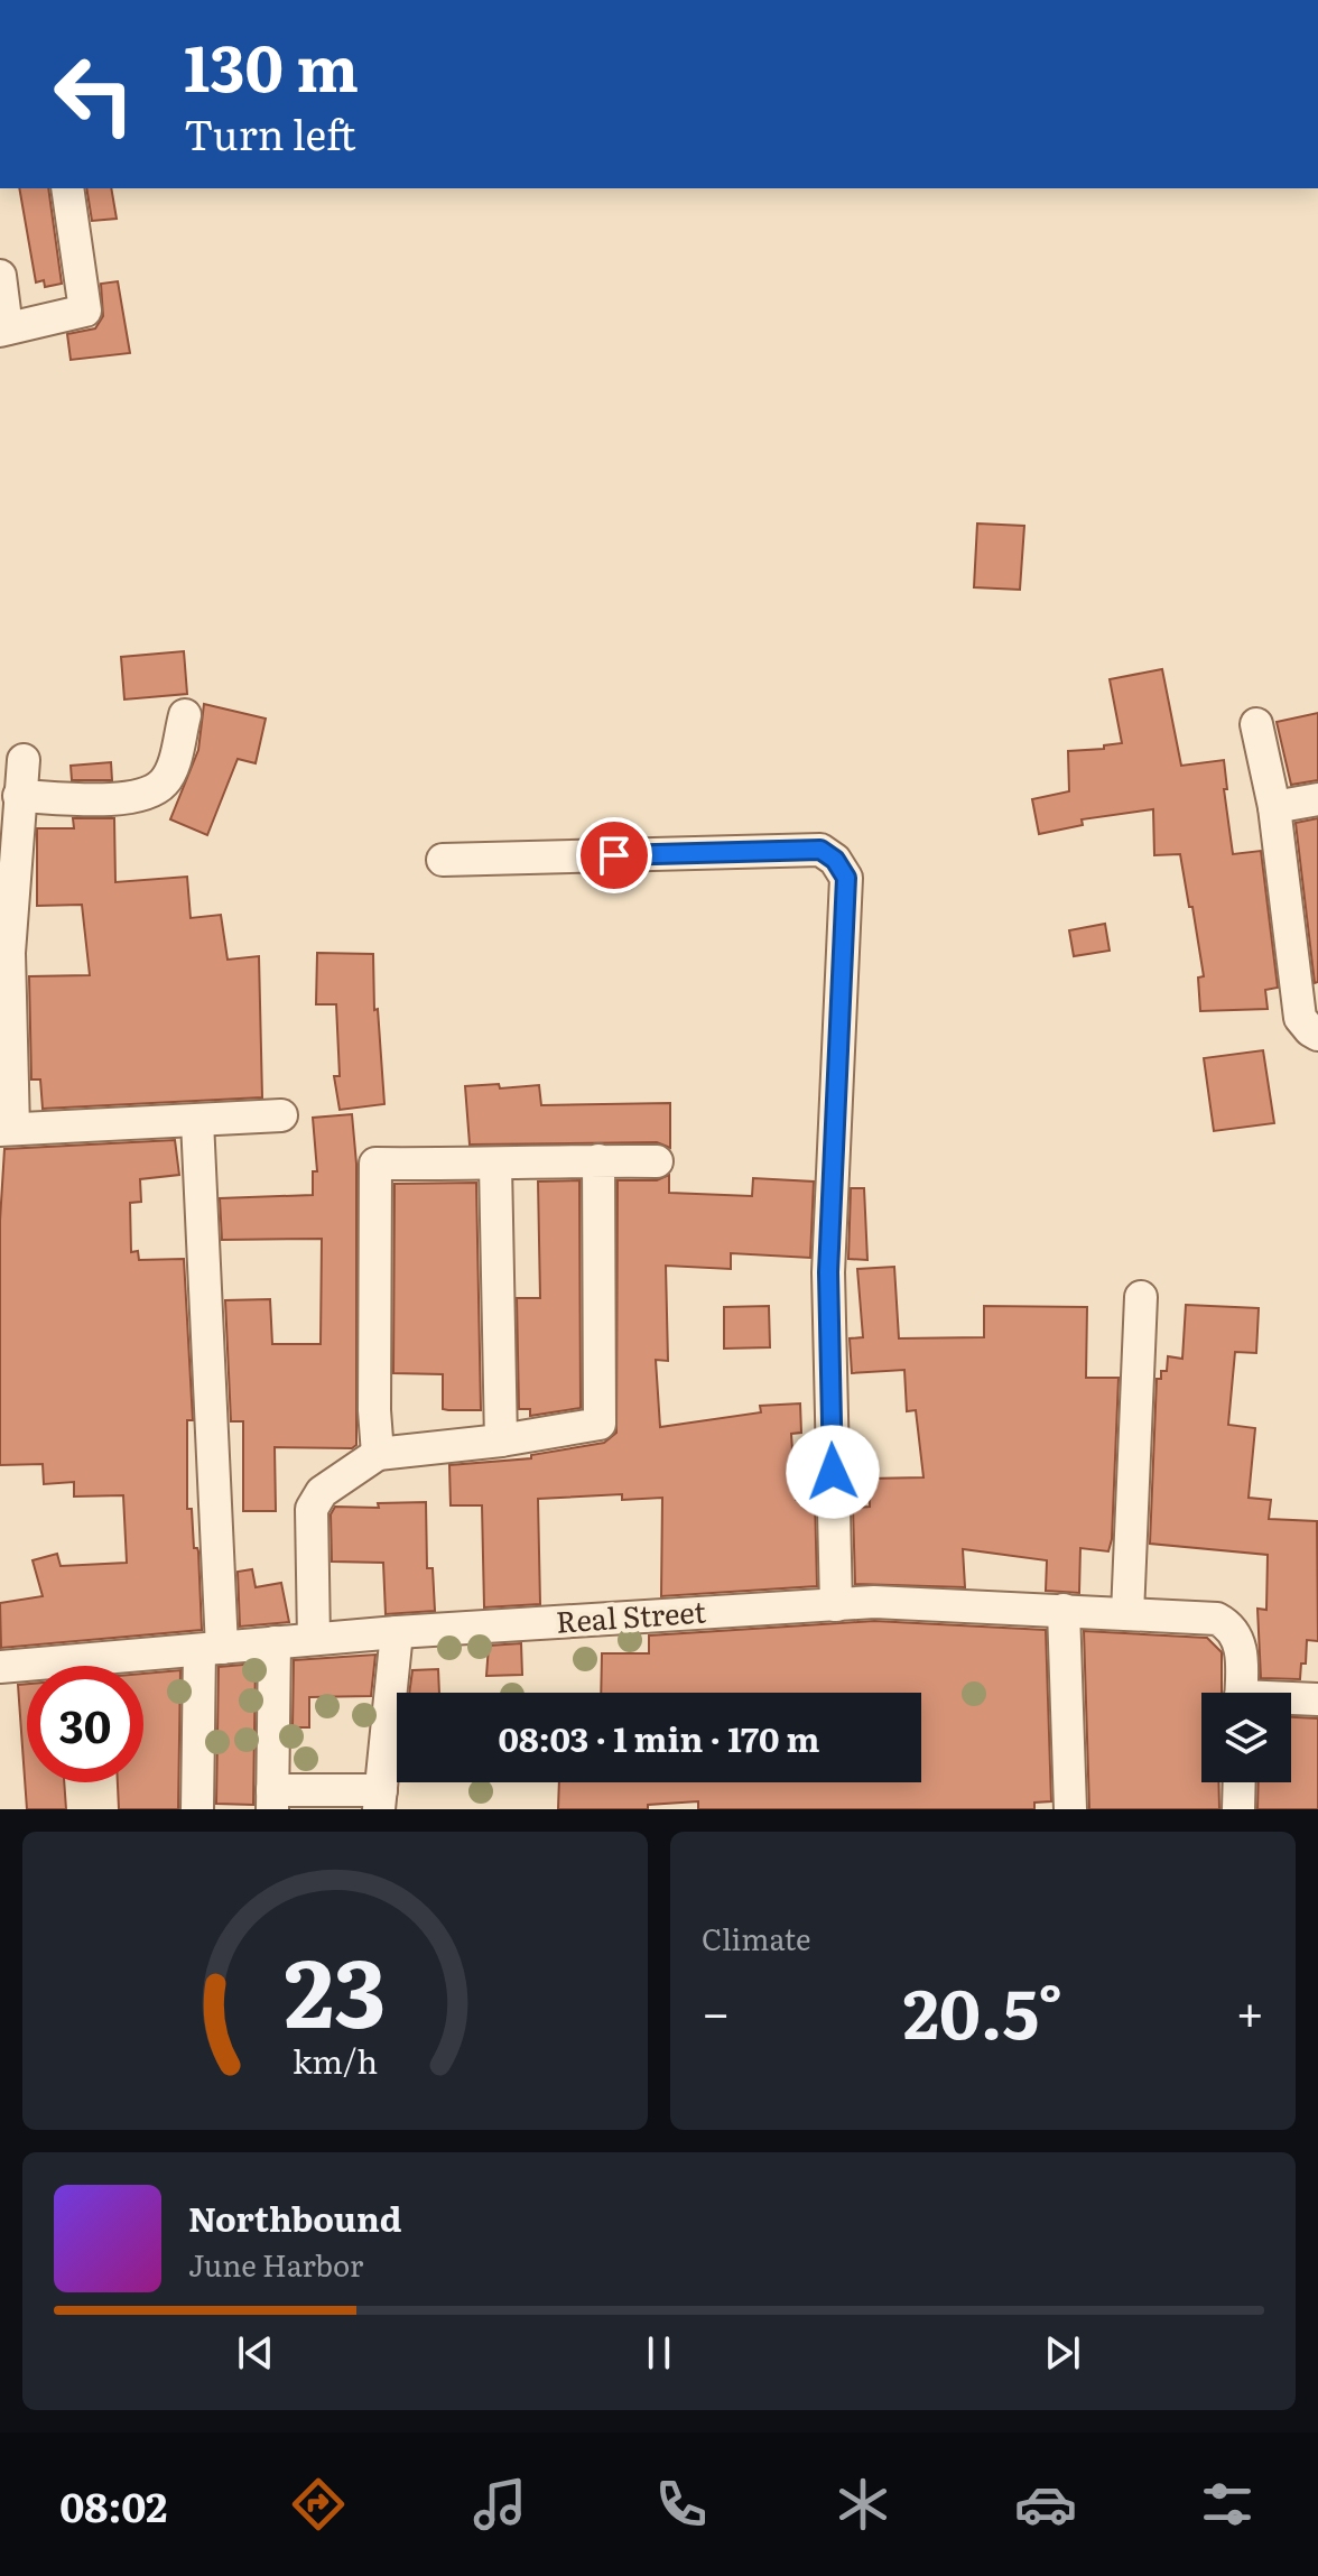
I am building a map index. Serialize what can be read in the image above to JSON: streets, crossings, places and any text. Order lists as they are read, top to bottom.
{
  "streets": {
    "street": ["Real Street"]
  },
  "page": {
    "turn": ["130 m", "Turn left"],
    "limit": "30",
    "trip": "08:03 · 1 min · 170 m",
    "tile": "Climate",
    "heat": ["−", "20.5°", "+"],
    "song": ["Northbound", "June Harbor"],
    "tabs": "08:02",
    "gauge": ["23", "km/h"]
  }
}
